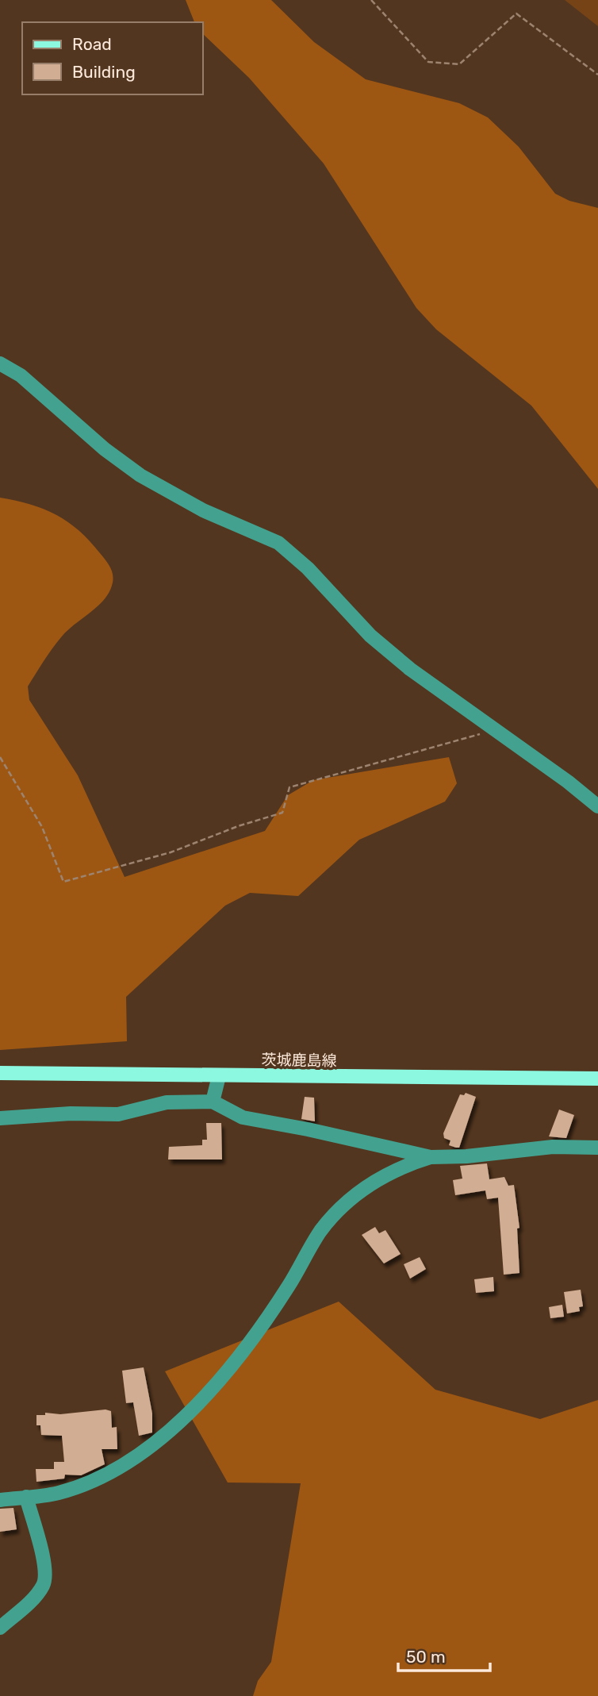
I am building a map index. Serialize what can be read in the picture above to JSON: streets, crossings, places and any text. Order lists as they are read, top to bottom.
{
  "streets": {
    "main road": ["茨城鹿島線"]
  },
  "legend": ["Road", "Building"],
  "scale_bar": "50 m"
}
